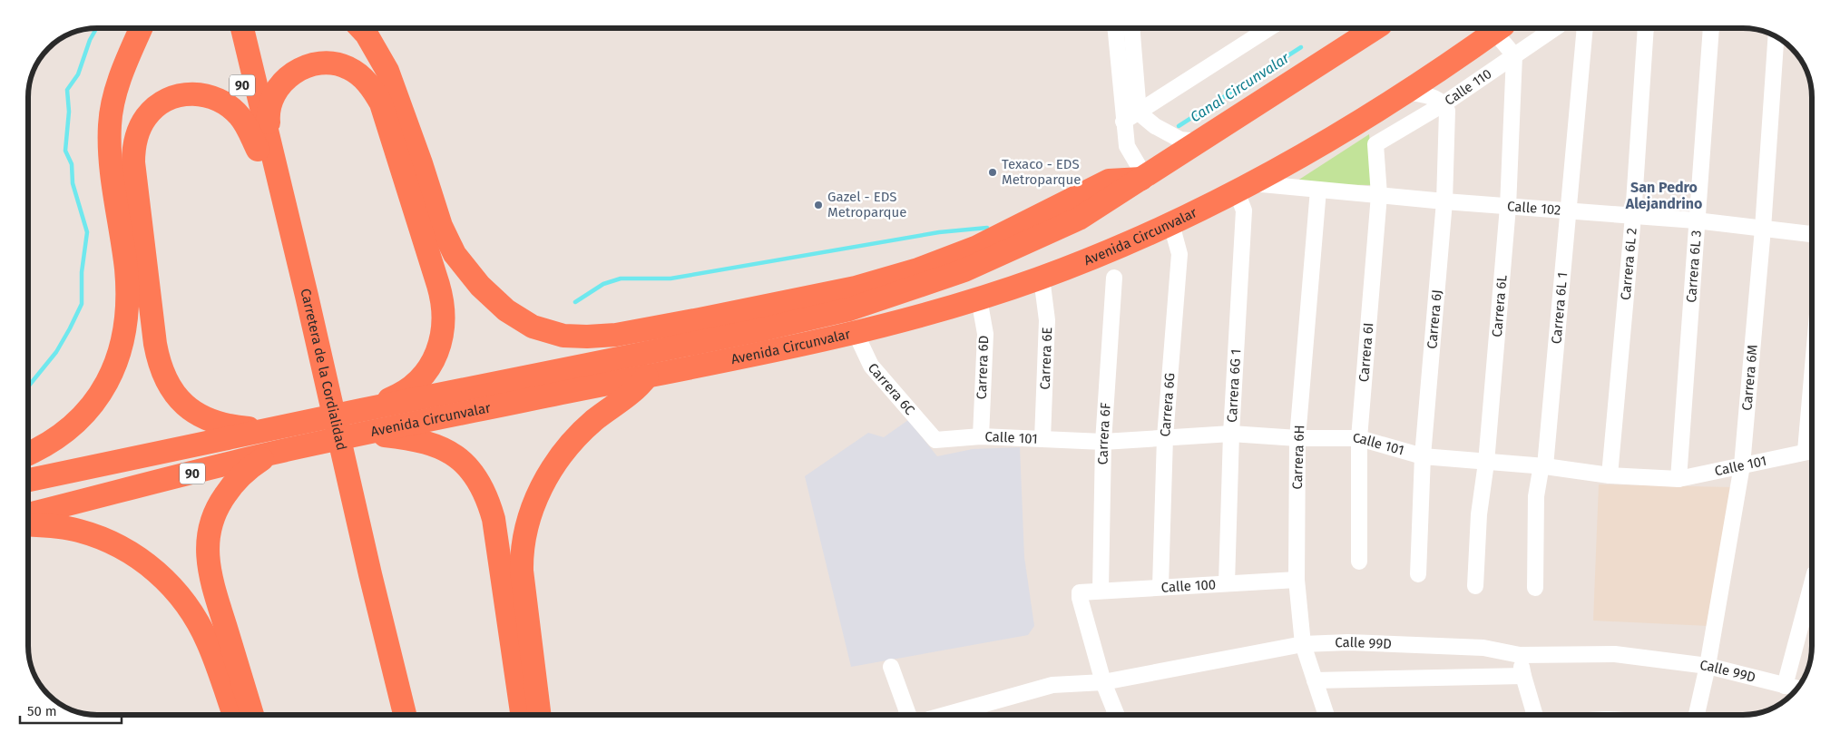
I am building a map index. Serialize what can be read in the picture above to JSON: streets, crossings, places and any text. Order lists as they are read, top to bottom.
{
  "streets": {
    "highway": ["90", "Avenida Circunvalar", "Carretera de la Cordialidad"],
    "street": [
      "Calle 110",
      "Calle 102",
      "Carrera 6L 2",
      "Carrera 6L 3",
      "Carrera 6L",
      "Carrera 6L 1",
      "Carrera 6J",
      "Carrera 6I",
      "Carrera 6E",
      "Carrera 6D",
      "Carrera 6M",
      "Carrera 6G 1",
      "Carrera 6C",
      "Carrera 6G",
      "Carrera 6F",
      "Calle 101",
      "Carrera 6H",
      "Calle 100",
      "Calle 99D"
    ]
  },
  "crossings": [
    ["Calle 110", "Carrera 6L"],
    ["Calle 110", "Carrera 6J"],
    ["Calle 110", "Carrera 6I"],
    ["Calle 102", "Avenida Circunvalar"],
    ["Calle 102", "Carrera 6L 2"],
    ["Calle 102", "Carrera 6L 3"],
    ["Calle 102", "Carrera 6L"],
    ["Calle 102", "Carrera 6L 1"],
    ["Calle 102", "Carrera 6J"],
    ["Calle 102", "Carrera 6I"],
    ["Calle 102", "Carrera 6M"],
    ["Calle 102", "Carrera 6G 1"],
    ["Calle 102", "Carrera 6H"],
    ["Avenida Circunvalar", "Carrera 6E"],
    ["Avenida Circunvalar", "Carrera 6D"],
    ["Avenida Circunvalar", "Carrera 6G 1"],
    ["Avenida Circunvalar", "Carrera 6C"],
    ["Avenida Circunvalar", "Carrera 6G"],
    ["Carrera 6L 2", "Calle 101"],
    ["Carrera 6L 3", "Calle 101"],
    ["Carrera 6L", "Calle 101"],
    ["Carrera 6L 1", "Calle 101"],
    ["Carrera 6J", "Calle 101"],
    ["Carrera 6I", "Calle 101"],
    ["Carrera 6E", "Calle 101"],
    ["Carrera 6D", "Calle 101"],
    ["Carrera 6M", "Calle 101"],
    ["Carrera 6M", "Calle 99D"],
    ["Carrera 6G 1", "Calle 101"],
    ["Carrera 6G 1", "Calle 100"],
    ["Carrera 6C", "Calle 101"],
    ["Carrera 6G", "Calle 101"],
    ["Carrera 6G", "Calle 100"],
    ["Carrera 6F", "Calle 101"],
    ["Carrera 6F", "Calle 100"],
    ["Calle 101", "Carrera 6H"],
    ["Carrera 6H", "Calle 100"],
    ["Carrera 6H", "Calle 99D"],
    ["Calle 100", "Calle 99D"]
  ],
  "districts": ["San Pedro Alejandrino"],
  "water": ["Canal Circunvalar"],
  "places": ["Texaco - EDS Metroparque", "Gazel - EDS Metroparque"],
  "scale_bar": "50 m"
}
